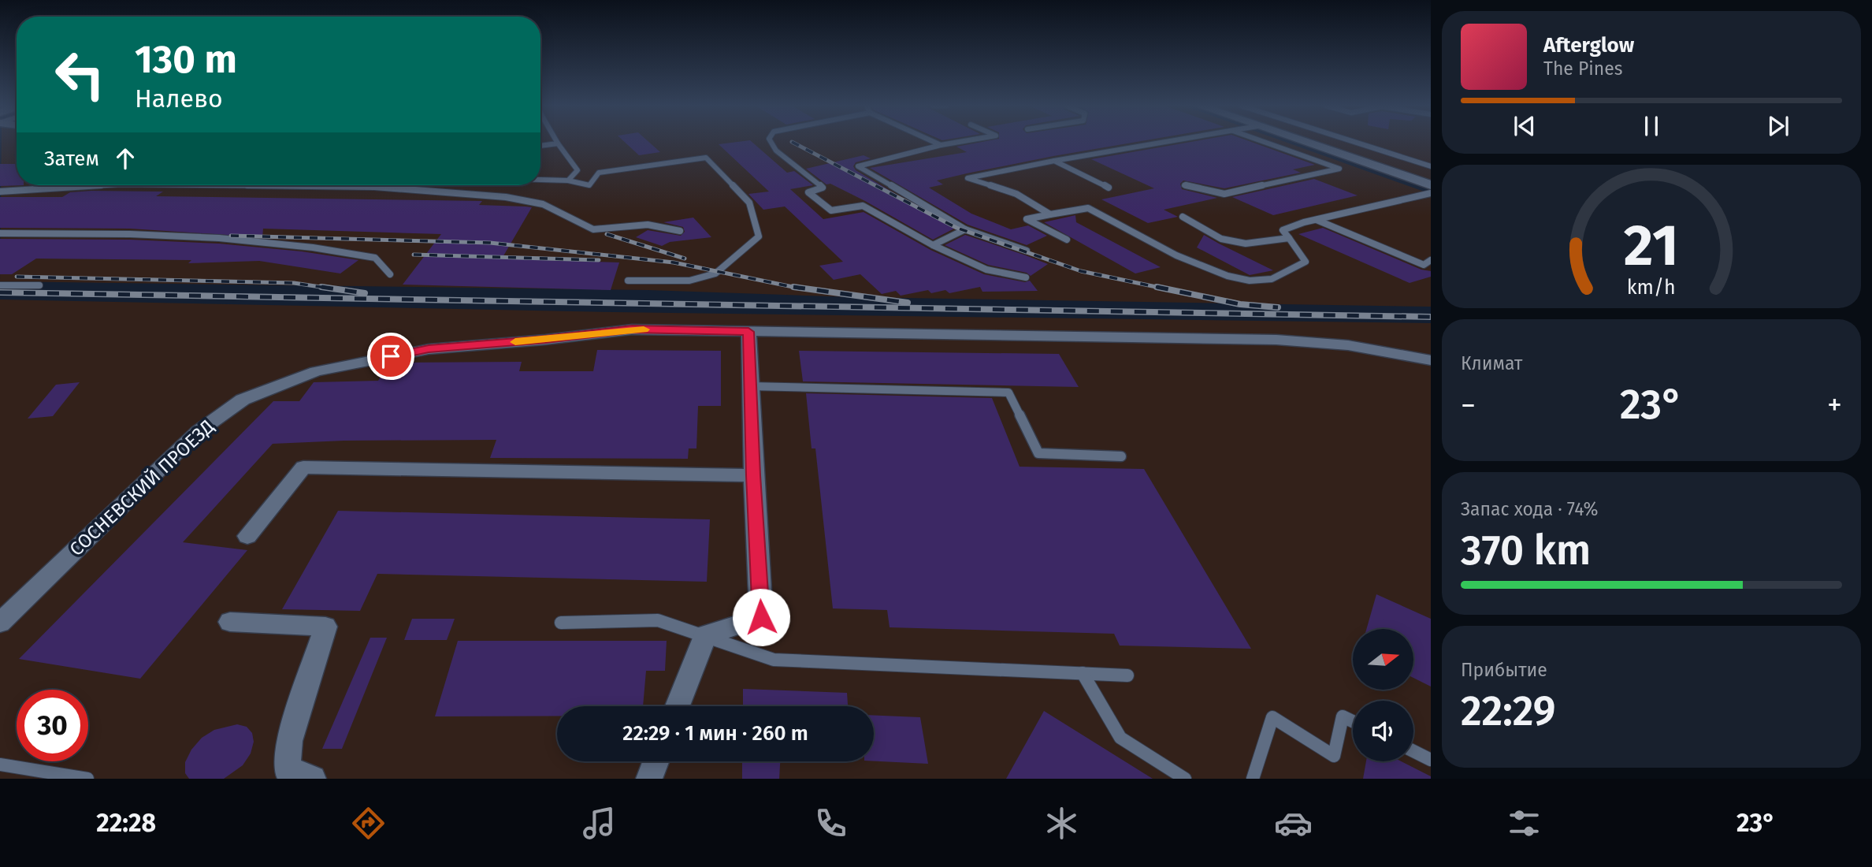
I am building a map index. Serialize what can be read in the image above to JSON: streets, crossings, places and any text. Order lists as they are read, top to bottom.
{
  "streets": {
    "street": ["СОСНЕВСКИЙ ПРОЕЗД"]
  },
  "north": "right",
  "page": {
    "turn": ["130 m", "Налево"],
    "song": ["Afterglow", "The Pines"],
    "then": "Затем",
    "tile": [
      "Климат",
      ["Запас хода · 74%", "370 km"],
      ["Прибытие", "22:29"]
    ],
    "heat": ["−", "23°", "+"],
    "limit": "30",
    "trip": "22:29 · 1 мин · 260 m",
    "tabs": ["22:28", "23°"],
    "gauge": ["21", "km/h"]
  }
}
